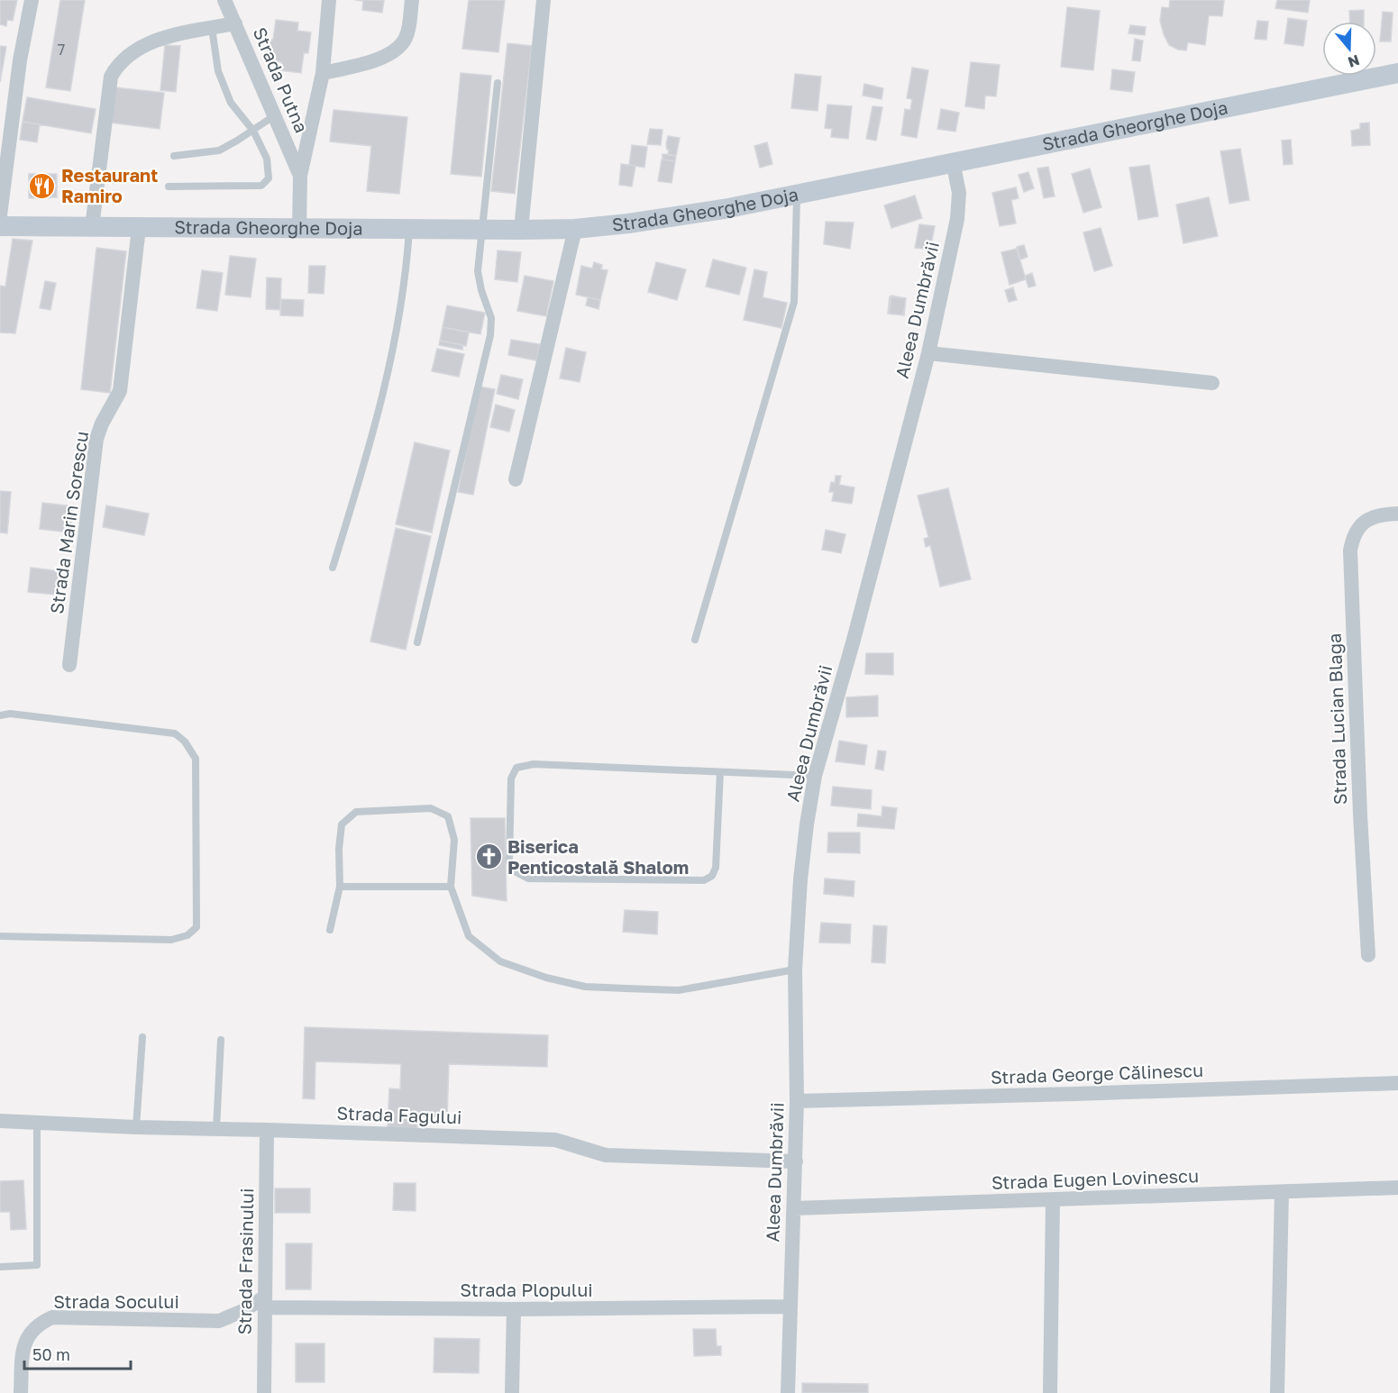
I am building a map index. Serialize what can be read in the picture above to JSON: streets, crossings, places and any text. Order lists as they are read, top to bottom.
{
  "streets": {
    "main road": ["Strada Gheorghe Doja"],
    "street": [
      "Strada Putna",
      "Aleea Dumbrăvii",
      "Strada Marin Sorescu",
      "Strada Lucian Blaga",
      "Strada George Călinescu",
      "Strada Fagului",
      "Strada Eugen Lovinescu",
      "Strada Frasinului",
      "Strada Plopului",
      "Strada Socului"
    ]
  },
  "crossings": [
    ["Strada Putna", "Strada Gheorghe Doja"],
    ["Strada Gheorghe Doja", "Aleea Dumbrăvii"],
    ["Strada Gheorghe Doja", "Strada Marin Sorescu"],
    ["Aleea Dumbrăvii", "Strada George Călinescu"],
    ["Aleea Dumbrăvii", "Strada Fagului"],
    ["Aleea Dumbrăvii", "Strada Eugen Lovinescu"],
    ["Aleea Dumbrăvii", "Strada Plopului"],
    ["Strada Fagului", "Strada Frasinului"],
    ["Strada Frasinului", "Strada Plopului"],
    ["Strada Frasinului", "Strada Socului"],
    ["Strada Plopului", "Strada Socului"]
  ],
  "places": {
    "restaurant": ["Restaurant Ramiro"],
    "church": ["Biserica Penticostală Shalom"]
  },
  "house_numbers": ["7"],
  "scale_bar": "50 m",
  "north": "bottom"
}
